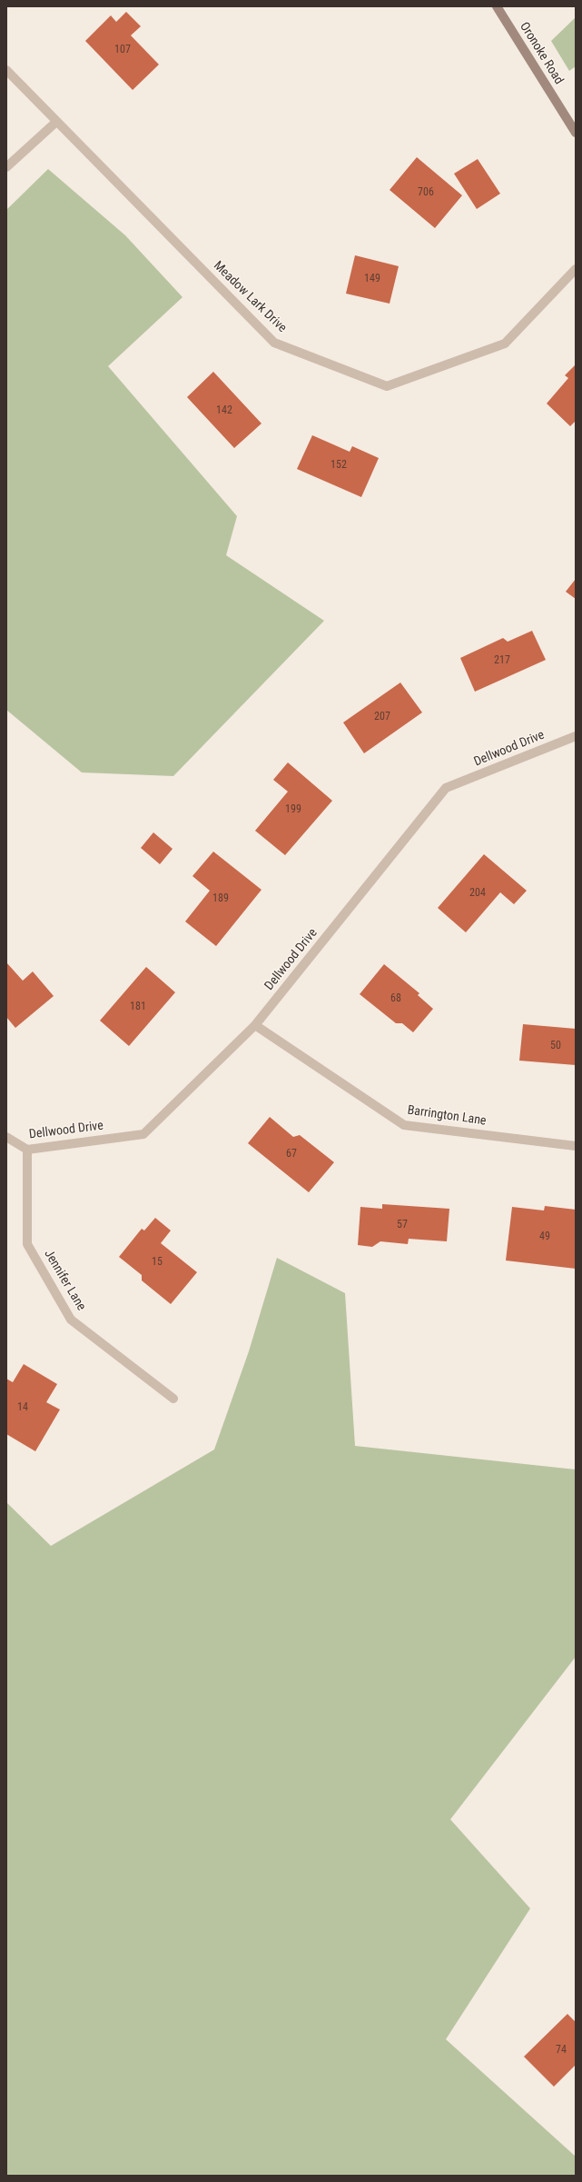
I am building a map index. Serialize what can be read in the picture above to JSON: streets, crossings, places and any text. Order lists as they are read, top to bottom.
{
  "streets": {
    "street": [
      "Oronoke Road",
      "Meadow Lark Drive",
      "Dellwood Drive",
      "Barrington Lane",
      "Jennifer Lane"
    ]
  },
  "crossings": [
    ["Dellwood Drive", "Barrington Lane"],
    ["Dellwood Drive", "Jennifer Lane"]
  ],
  "house_numbers": [
    "107",
    "706",
    "149",
    "142",
    "152",
    "217",
    "207",
    "199",
    "204",
    "189",
    "68",
    "181",
    "50",
    "67",
    "57",
    "49",
    "15",
    "14",
    "74"
  ]
}
